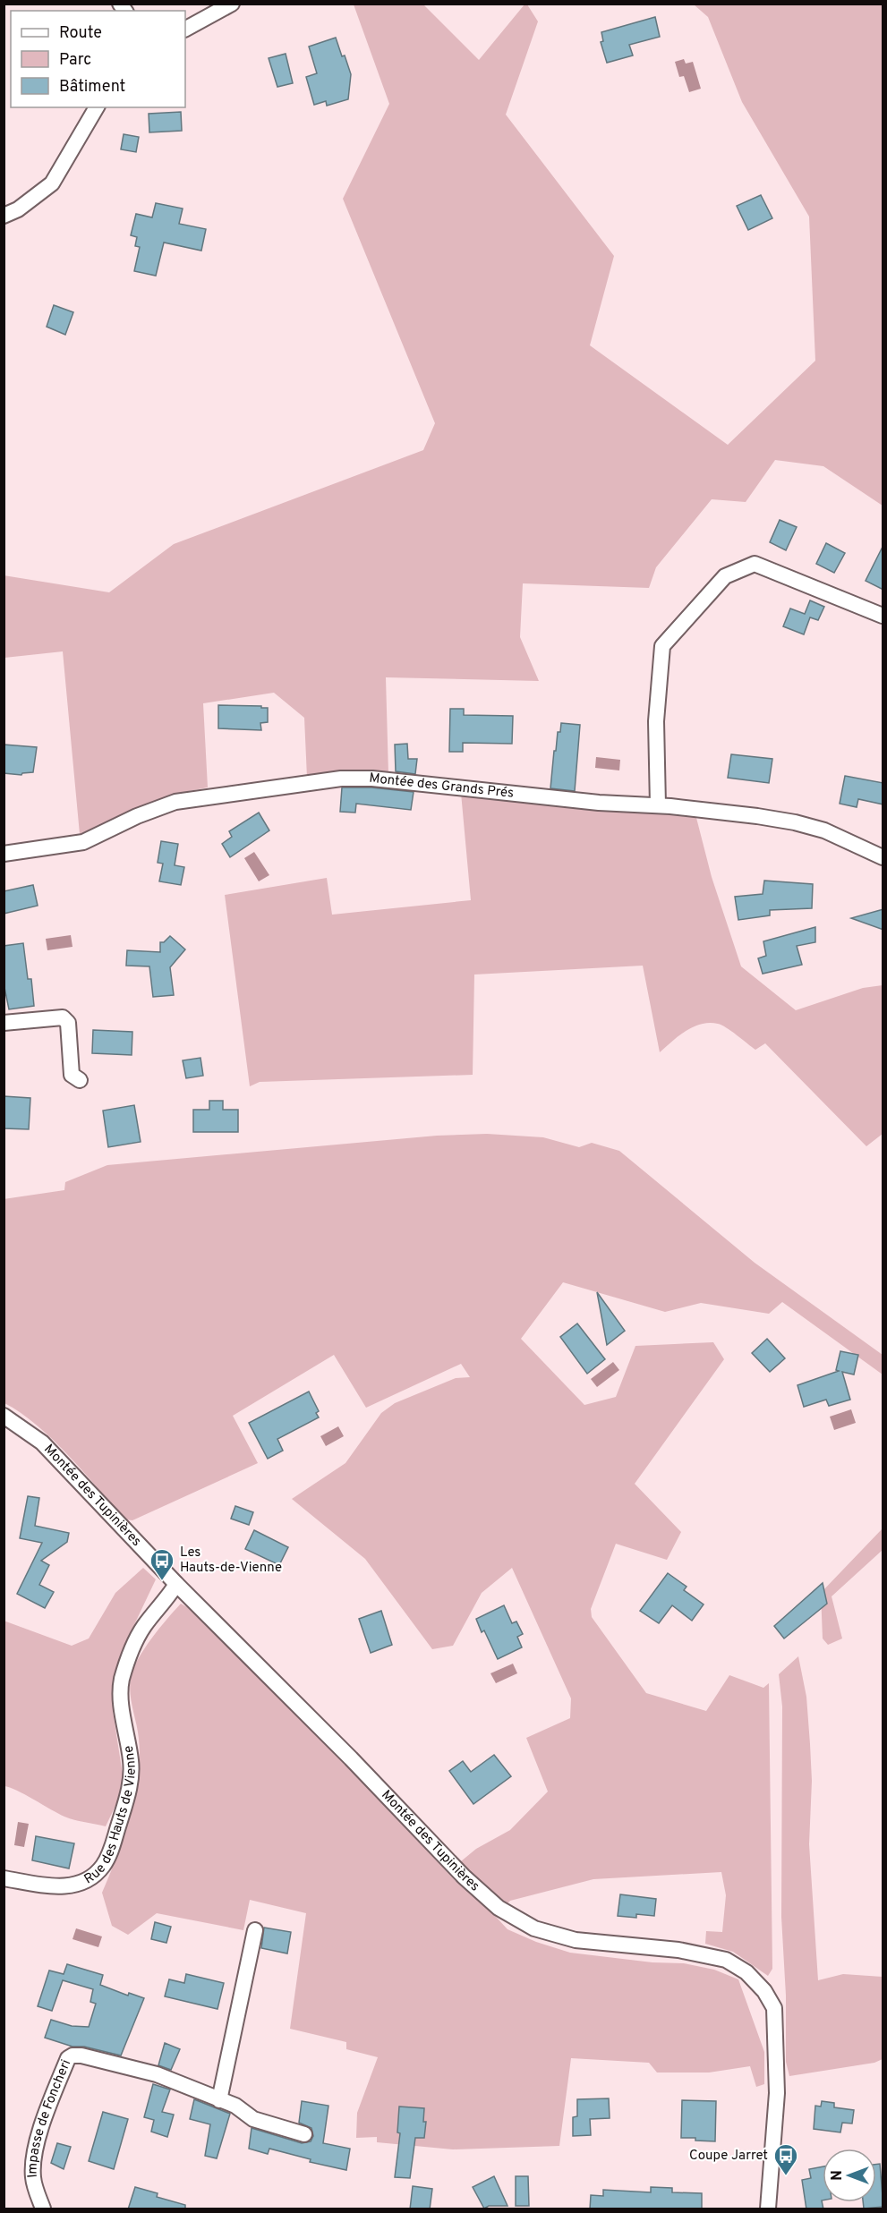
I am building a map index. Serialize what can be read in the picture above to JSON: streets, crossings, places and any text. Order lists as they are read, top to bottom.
{
  "streets": {
    "street": [
      "Montée des Grands Prés",
      "Montée des Tupinières",
      "Rue des Hauts de Vienne",
      "Impasse de Foncheri"
    ]
  },
  "crossings": [
    ["Montée des Tupinières", "Rue des Hauts de Vienne"]
  ],
  "places": {
    "bus stop": ["Les Hauts-de-Vienne", "Coupe Jarret"]
  },
  "legend": ["Route", "Parc", "Bâtiment"],
  "north": "left"
}
